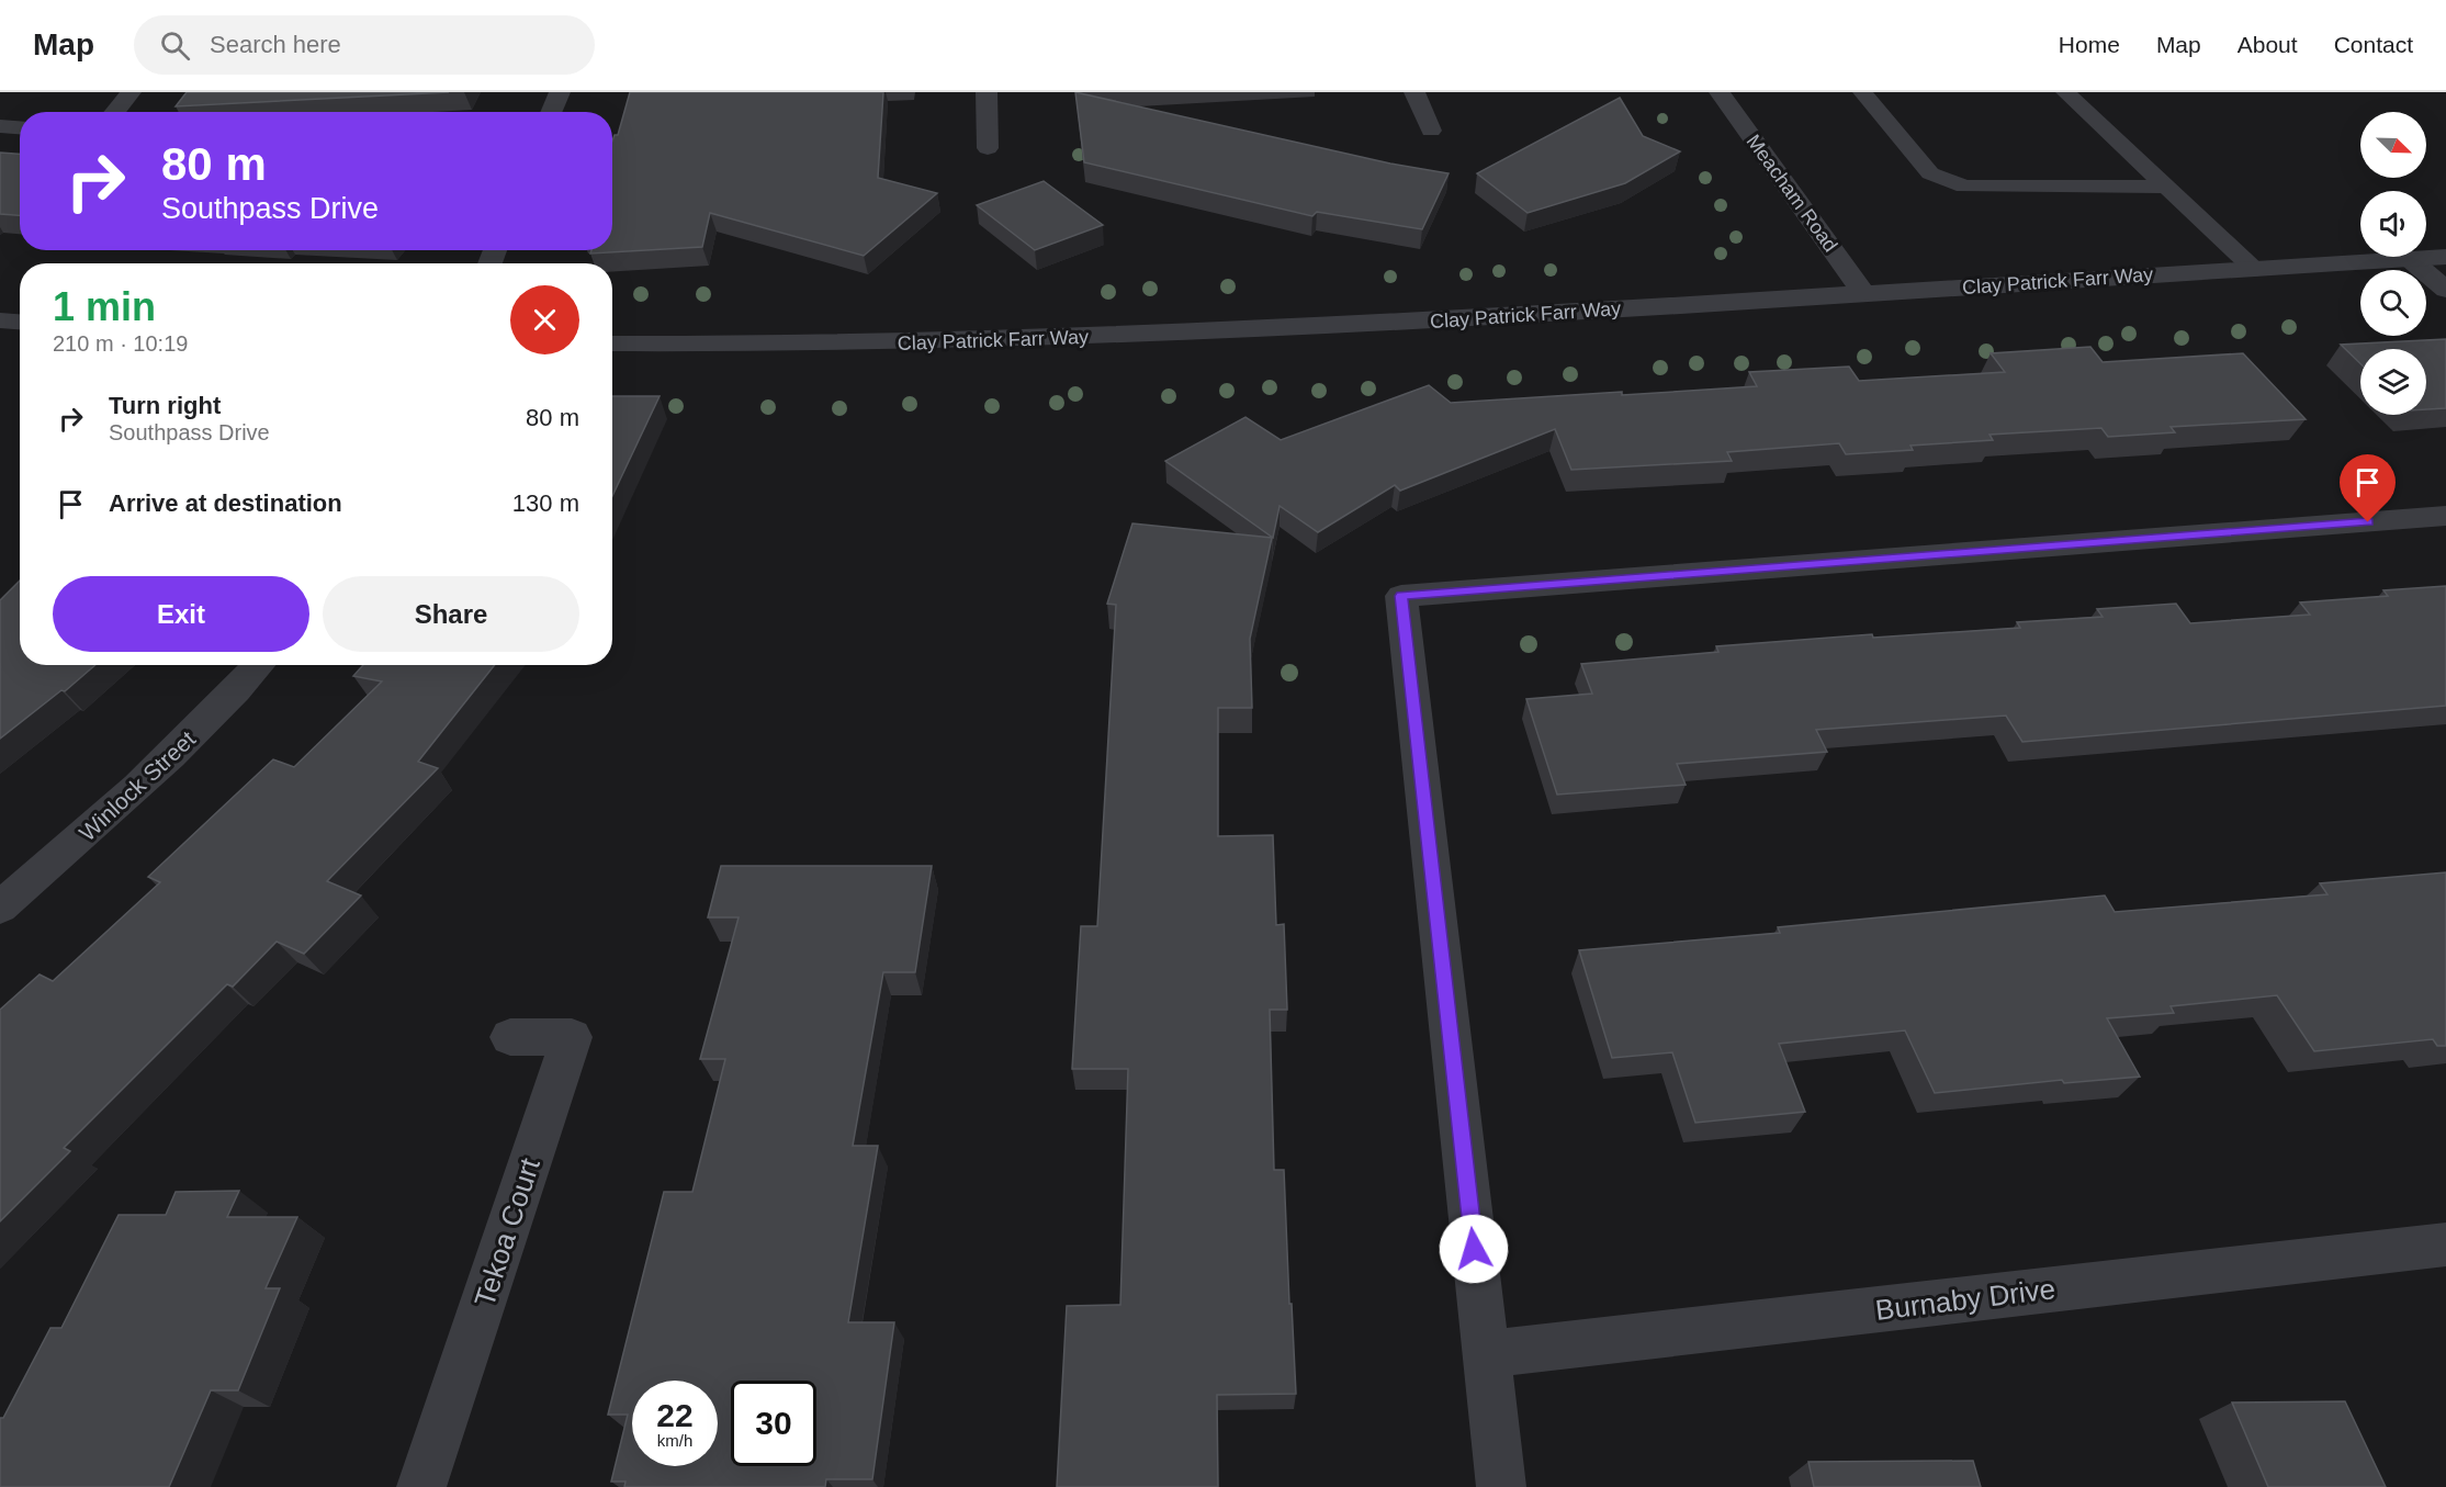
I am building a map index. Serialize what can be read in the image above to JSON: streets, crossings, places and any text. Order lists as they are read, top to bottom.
{
  "streets": {
    "street": [
      "Meacham Road",
      "Clay Patrick Farr Way",
      "Winlock Street",
      "Tekoa Court",
      "Burnaby Drive"
    ]
  },
  "crossings": [
    ["Meacham Road", "Clay Patrick Farr Way"]
  ],
  "north": "bottom right",
  "page": {
    "header": "Map",
    "search": "Search here",
    "nav": [
      "Home",
      "Map",
      "About",
      "Contact"
    ],
    "turn": ["80 m", "Southpass Drive"],
    "heading": ["1 min", "210 m · 10:19"],
    "list": [
      {
        "name": "Turn right",
        "note": "Southpass Drive",
        "value": "80 m"
      },
      {
        "name": "Arrive at destination",
        "value": "130 m"
      }
    ],
    "buttons": ["Exit", "Share"],
    "speed": "22 km/h",
    "limit": "30"
  }
}
